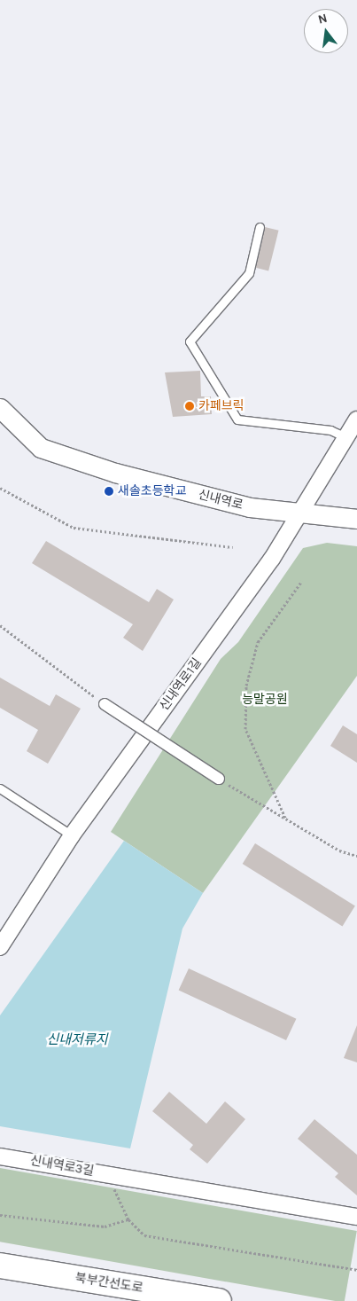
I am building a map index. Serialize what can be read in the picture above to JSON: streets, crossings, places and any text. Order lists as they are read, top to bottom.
{
  "streets": {
    "highway": ["북부간선도로"],
    "street": ["신내역로", "신내역로1길", "신내역로3길"]
  },
  "crossings": [
    ["신내역로", "신내역로1길"]
  ],
  "water": ["신내저류지"],
  "parks": ["능말공원"],
  "places": ["카페브릭", "새솔초등학교"],
  "north": "top"
}
